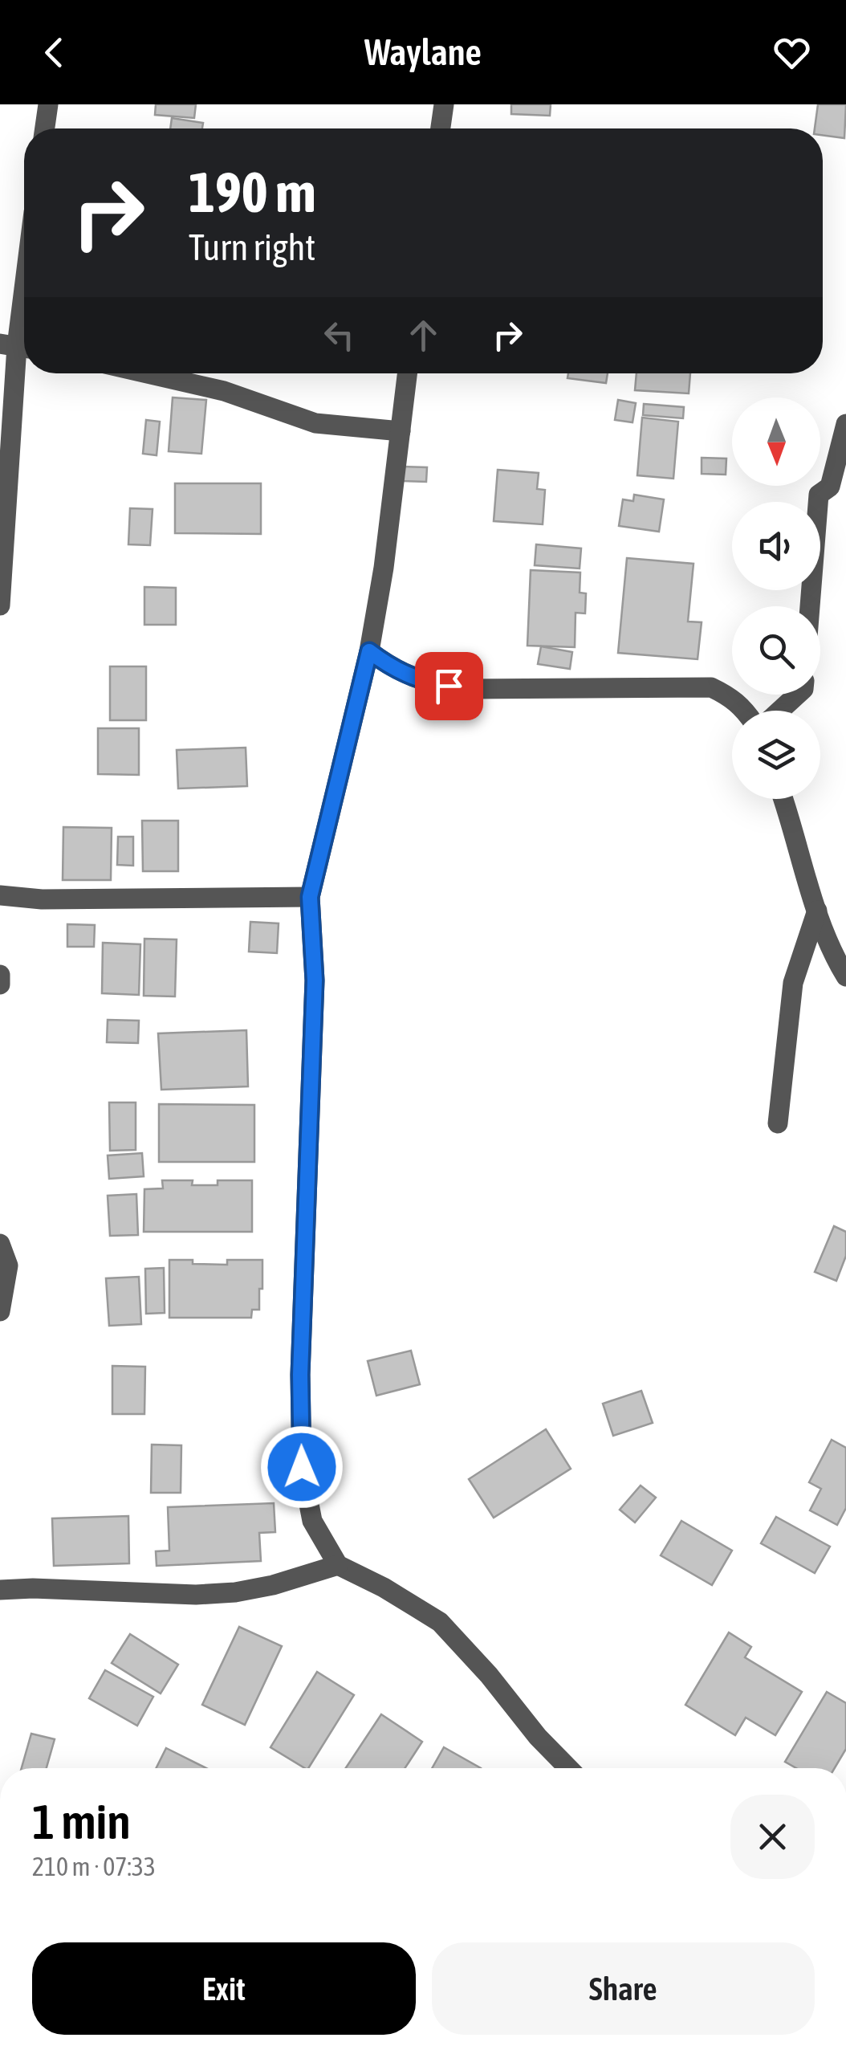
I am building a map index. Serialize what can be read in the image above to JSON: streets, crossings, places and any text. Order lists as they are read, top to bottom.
{
  "north": "bottom",
  "page": {
    "header": "Waylane",
    "turn": ["190 m", "Turn right"],
    "heading": ["1 min", "210 m · 07:33"],
    "buttons": ["Exit", "Share"]
  }
}
